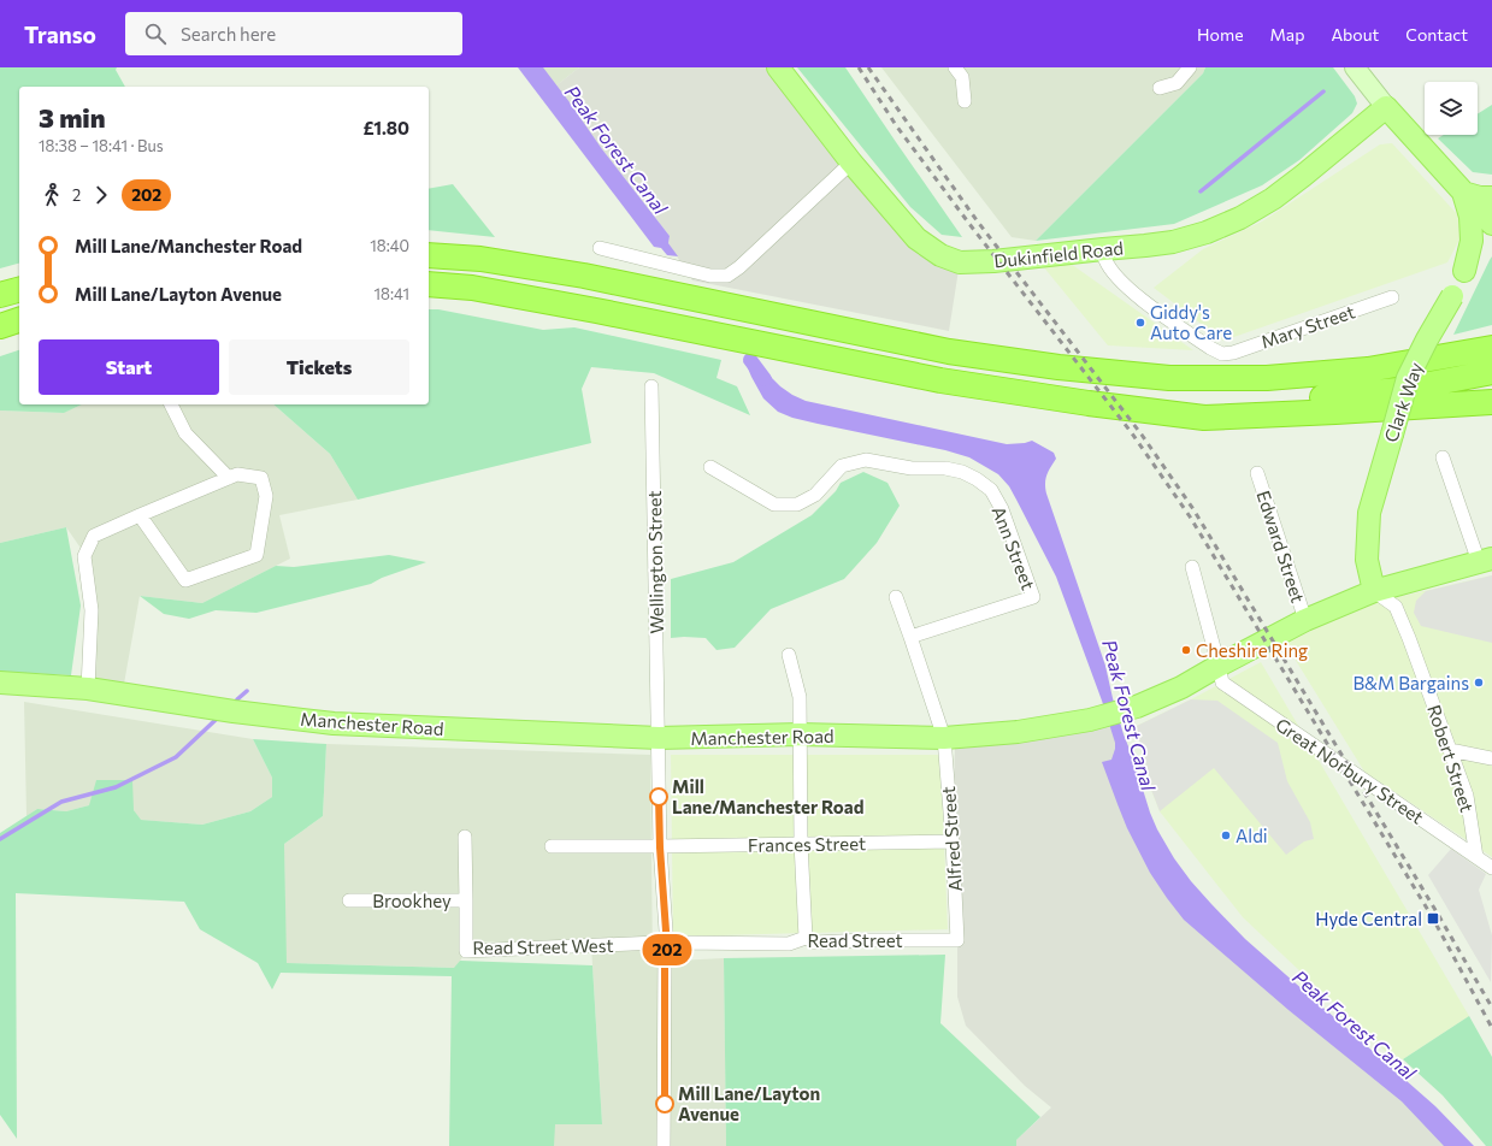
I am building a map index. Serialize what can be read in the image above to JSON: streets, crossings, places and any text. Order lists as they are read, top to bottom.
{
  "streets": {
    "main road": ["Dukinfield Road", "Clark Way", "Manchester Road"],
    "street": [
      "Mary Street",
      "Edward Street",
      "Ann Street",
      "Wellington Street",
      "Robert Street",
      "Great Norbury Street",
      "Alfred Street",
      "Frances Street",
      "Brookhey",
      "Read Street",
      "Read Street West"
    ]
  },
  "crossings": [
    ["Dukinfield Road", "Mary Street"],
    ["Clark Way", "Manchester Road"],
    ["Clark Way", "Robert Street"],
    ["Edward Street", "Manchester Road"],
    ["Wellington Street", "Manchester Road"],
    ["Wellington Street", "Frances Street"],
    ["Wellington Street", "Read Street"],
    ["Wellington Street", "Read Street West"],
    ["Manchester Road", "Robert Street"],
    ["Manchester Road", "Great Norbury Street"],
    ["Manchester Road", "Alfred Street"],
    ["Robert Street", "Great Norbury Street"],
    ["Alfred Street", "Frances Street"],
    ["Alfred Street", "Read Street"],
    ["Brookhey", "Read Street West"],
    ["Read Street", "Read Street West"]
  ],
  "water": ["Peak Forest Canal"],
  "places": {
    "other": [
      "Giddy's Auto Care",
      "Cheshire Ring",
      "B&M Bargains",
      "Mill Lane/Manchester Road",
      "Aldi",
      "Mill Lane/Layton Avenue"
    ],
    "transit": ["Hyde Central"]
  },
  "lines": ["bus line 202"],
  "page": {
    "header": "Transo",
    "search": "Search here",
    "nav": [
      "Home",
      "Map",
      "About",
      "Contact"
    ],
    "on_map": "202",
    "heading": ["3 min", "18:38 – 18:41 · Bus", "£1.80"],
    "legs": ["2", "202"],
    "list": [
      {
        "name": "Mill Lane/Manchester Road",
        "value": "18:40"
      },
      {
        "name": "Mill Lane/Layton Avenue",
        "value": "18:41"
      }
    ],
    "buttons": ["Start", "Tickets"]
  }
}
